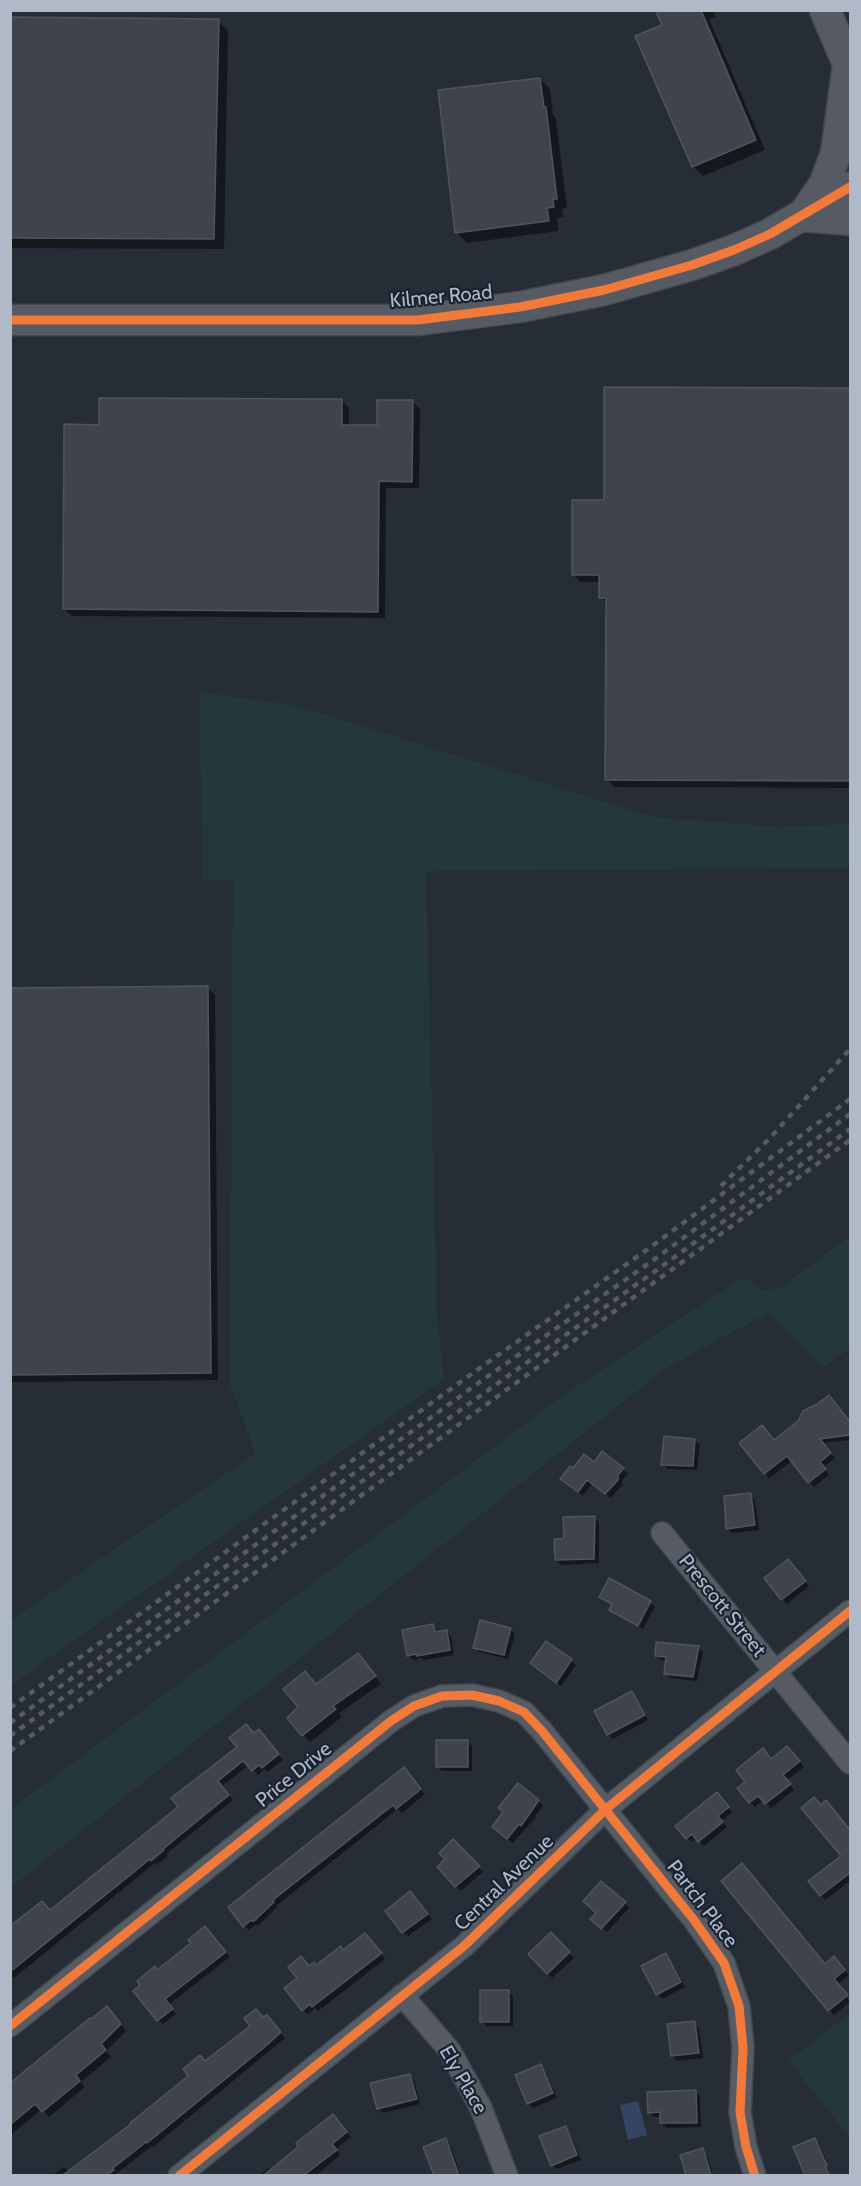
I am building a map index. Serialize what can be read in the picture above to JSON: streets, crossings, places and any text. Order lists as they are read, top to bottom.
{
  "streets": {
    "street": [
      "Kilmer Road",
      "Prescott Street",
      "Price Drive",
      "Central Avenue",
      "Partch Place",
      "Ely Place"
    ]
  },
  "crossings": [
    ["Prescott Street", "Central Avenue"],
    ["Price Drive", "Central Avenue"],
    ["Price Drive", "Partch Place"],
    ["Central Avenue", "Partch Place"],
    ["Central Avenue", "Ely Place"]
  ]
}
